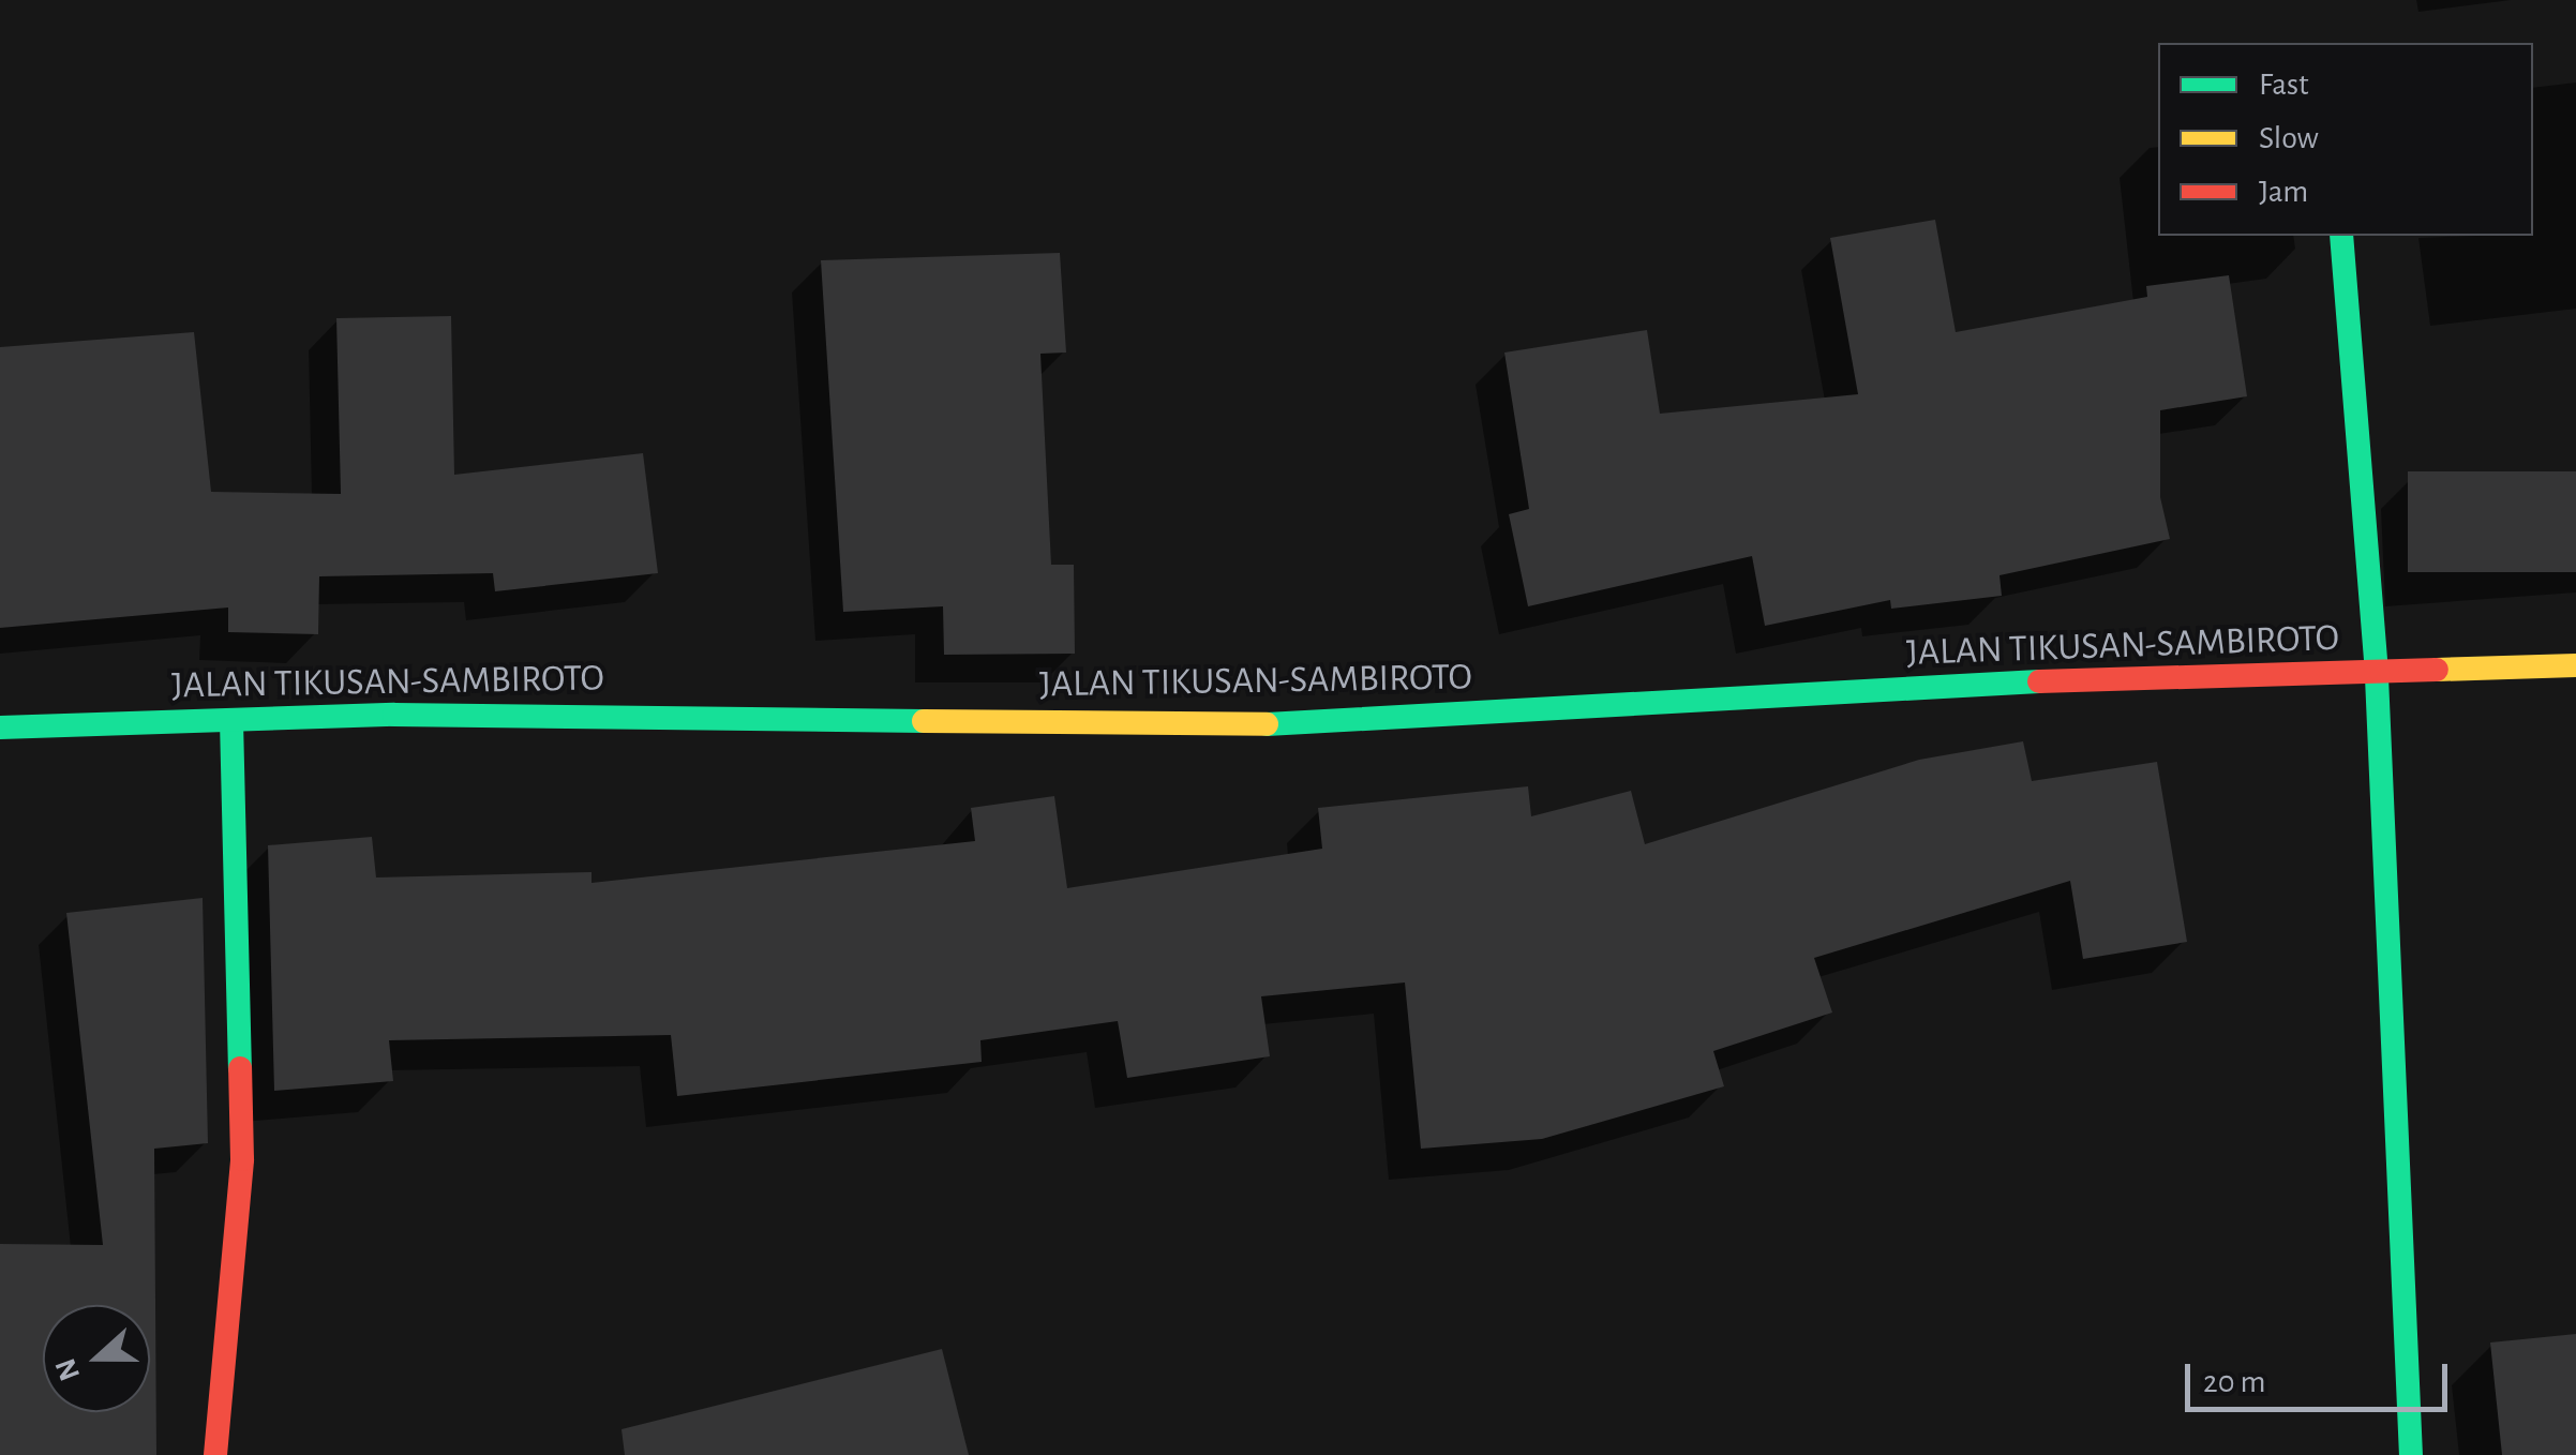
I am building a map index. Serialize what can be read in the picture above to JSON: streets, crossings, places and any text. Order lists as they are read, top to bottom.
{
  "streets": {
    "street": ["JALAN TIKUSAN-SAMBIROTO"]
  },
  "legend": ["Fast", "Slow", "Jam"],
  "scale_bar": "20 m",
  "north": "left"
}
